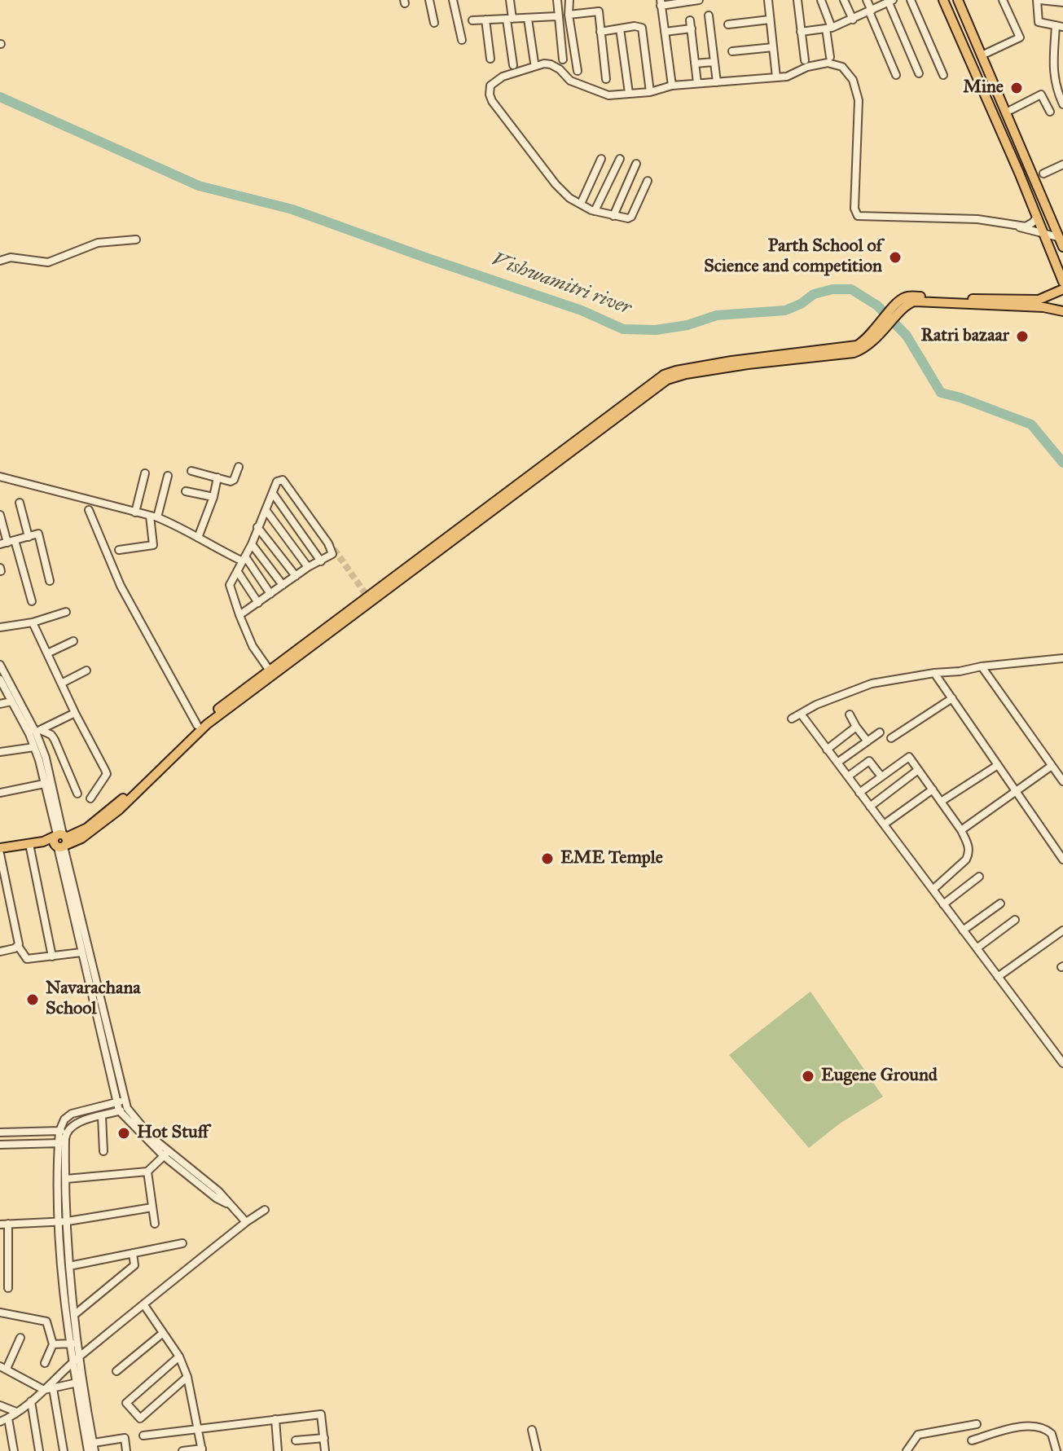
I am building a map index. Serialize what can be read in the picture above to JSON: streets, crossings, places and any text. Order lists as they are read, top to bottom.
{
  "water": ["Vishwamitri river"],
  "places": [
    "Mine",
    "Parth School of Science and competition",
    "Ratri bazaar",
    "EME Temple",
    "Navarachana School",
    "Eugene Ground",
    "Hot Stuff"
  ]
}
